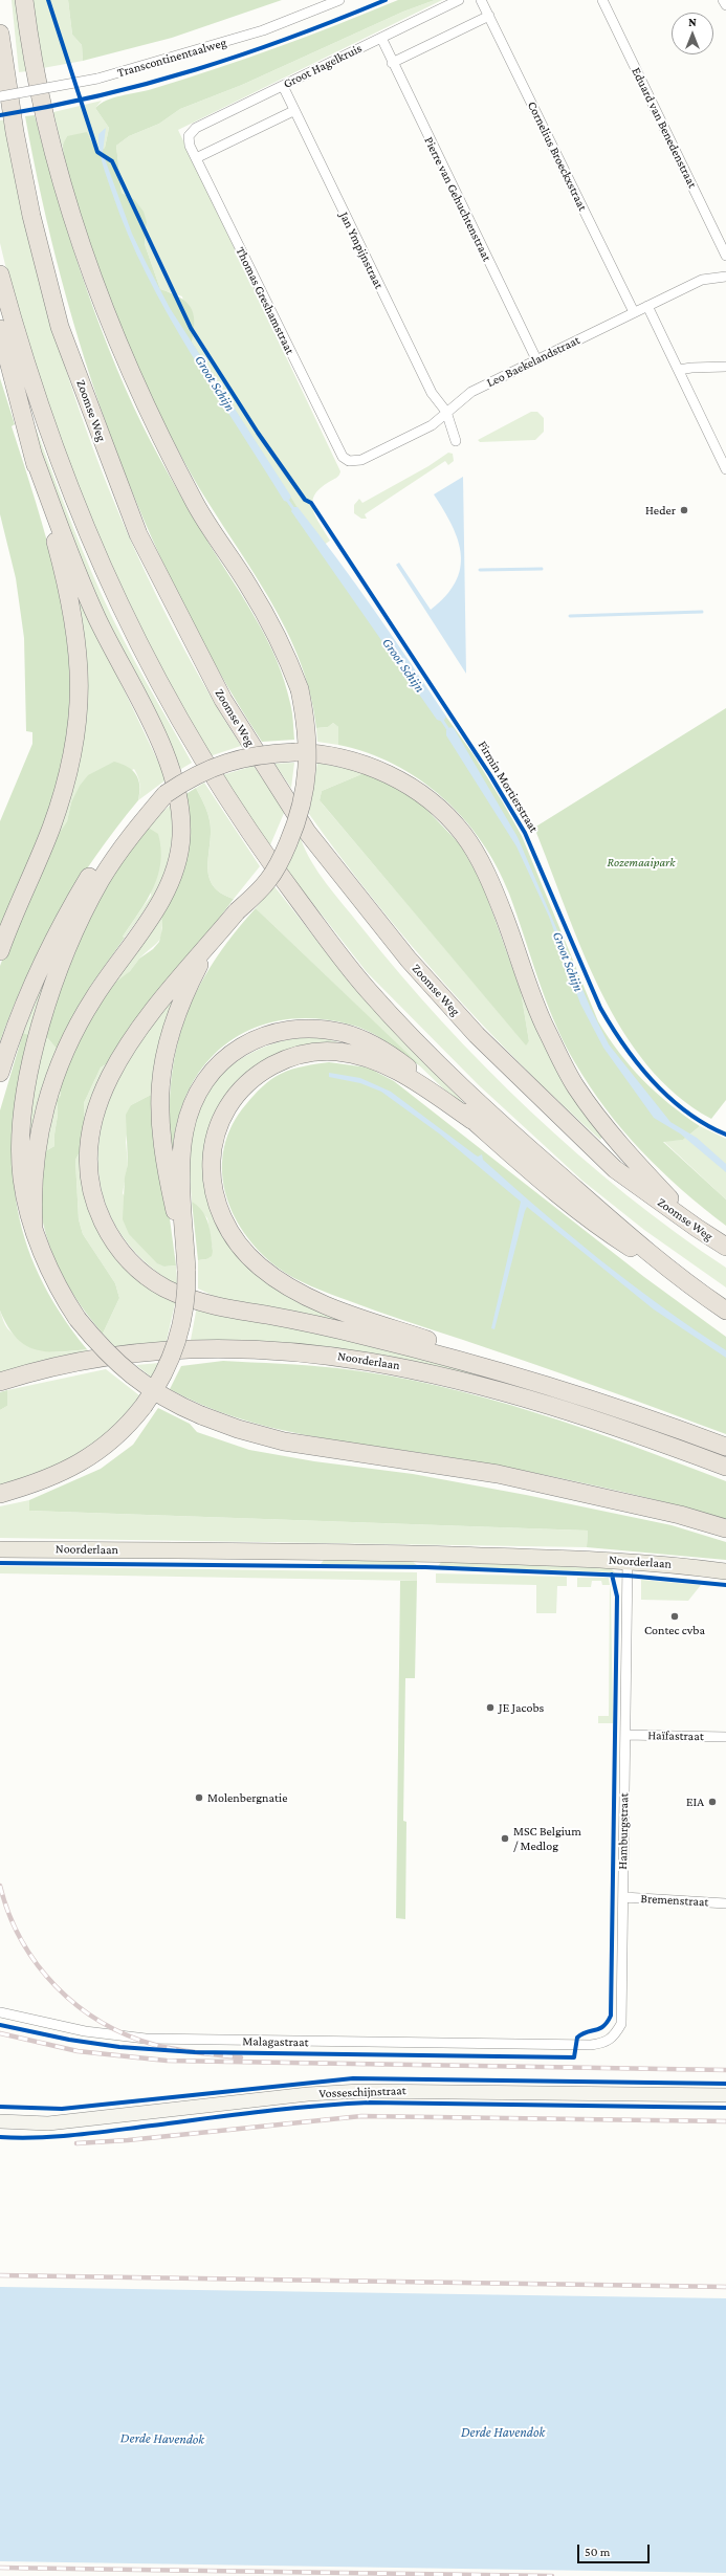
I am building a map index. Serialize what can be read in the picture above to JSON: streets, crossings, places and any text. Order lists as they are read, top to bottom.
{
  "streets": {
    "highway": ["Zoomse Weg", "Noorderlaan"],
    "street": [
      "Transcontinentaalweg",
      "Groot Hagelkruis",
      "Eduard van Benedenstraat",
      "Cornelius Broeckxstraat",
      "Pierre van Gehuchtenstraat",
      "Jan Ympijnstraat",
      "Thomas Greshamstraat",
      "Leo Baekelandstraat",
      "Haïfastraat",
      "Hamburgstraat",
      "Bremenstraat",
      "Malagastraat",
      "Vosseschijnstraat"
    ],
    "cycle path": ["Firmin Mortierstraat"]
  },
  "crossings": [
    ["Groot Hagelkruis", "Pierre van Gehuchtenstraat"],
    ["Groot Hagelkruis", "Jan Ympijnstraat"],
    ["Groot Hagelkruis", "Thomas Greshamstraat"],
    ["Cornelius Broeckxstraat", "Leo Baekelandstraat"],
    ["Pierre van Gehuchtenstraat", "Leo Baekelandstraat"],
    ["Jan Ympijnstraat", "Leo Baekelandstraat"],
    ["Thomas Greshamstraat", "Leo Baekelandstraat"],
    ["Noorderlaan", "Hamburgstraat"],
    ["Haïfastraat", "Hamburgstraat"],
    ["Hamburgstraat", "Bremenstraat"],
    ["Hamburgstraat", "Malagastraat"]
  ],
  "water": ["Groot Schijn", "Derde Havendok"],
  "parks": ["Rozemaaipark"],
  "places": [
    "Heder",
    "Contec cvba",
    "JE Jacobs",
    "Molenbergnatie",
    "EIA",
    "MSC Belgium / Medlog"
  ],
  "scale_bar": "50 m",
  "north": "top"
}
